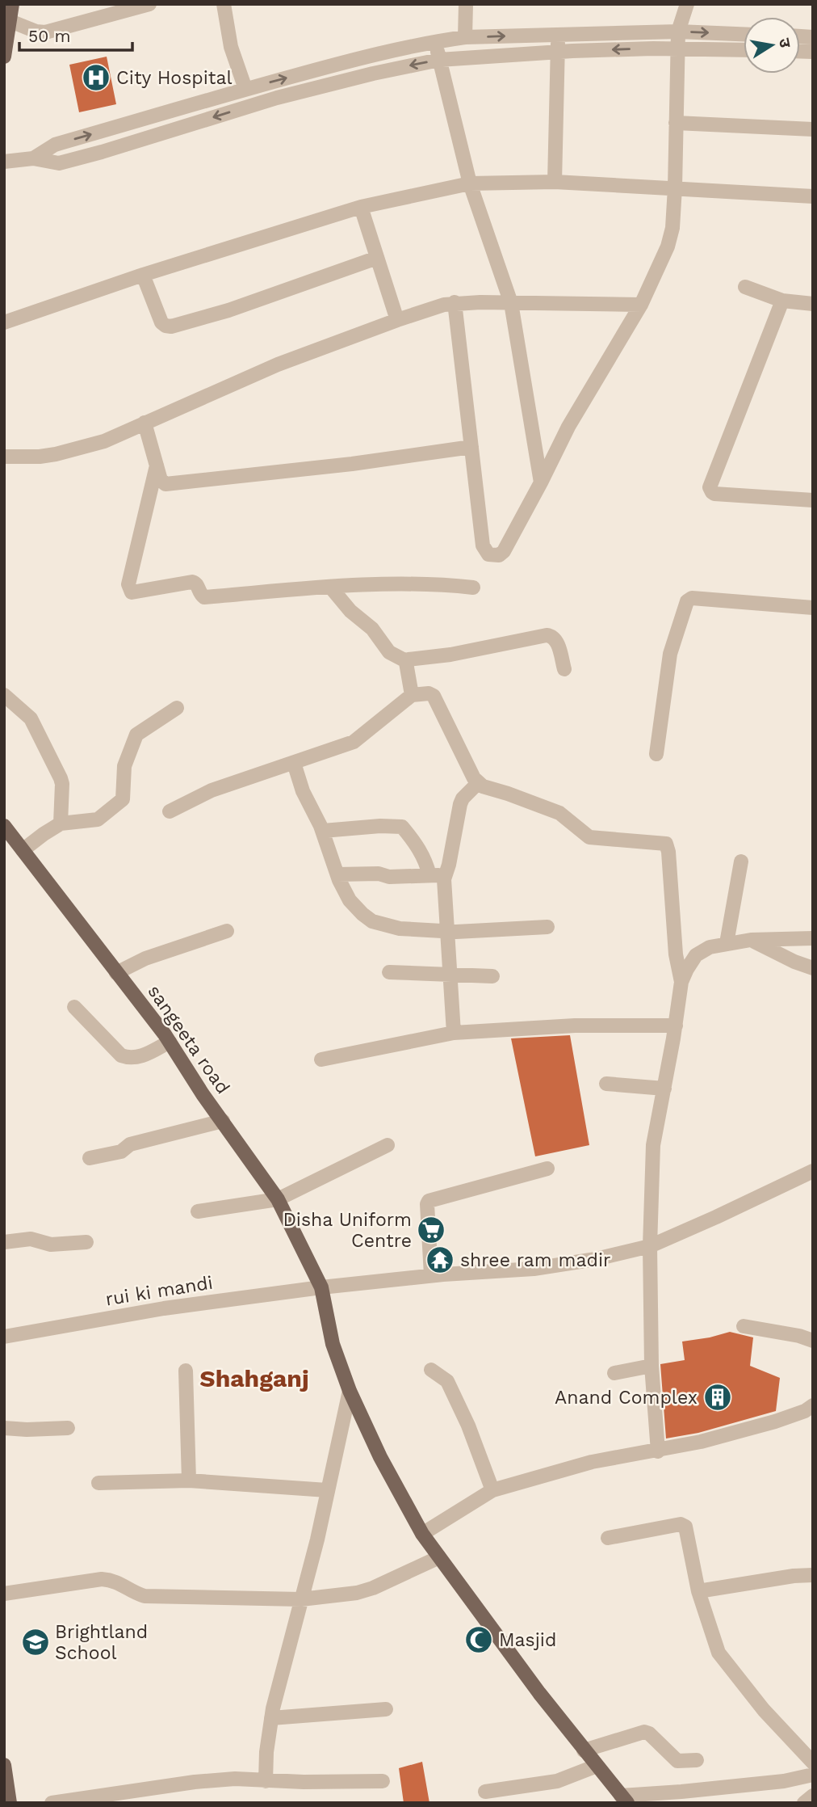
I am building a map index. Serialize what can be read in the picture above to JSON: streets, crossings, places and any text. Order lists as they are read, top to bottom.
{
  "streets": {
    "main road": ["sangeeta road"],
    "street": ["rui ki mandi"]
  },
  "crossings": [
    ["sangeeta road", "rui ki mandi"]
  ],
  "districts": ["Shahganj"],
  "places": {
    "hospital": ["City Hospital"],
    "supermarket": ["Disha Uniform Centre"],
    "temple": ["shree ram madir"],
    "building": ["Anand Complex"],
    "mosque": ["Masjid"],
    "school or university": ["Brightland School"]
  },
  "scale_bar": "50 m",
  "north": "right"
}
